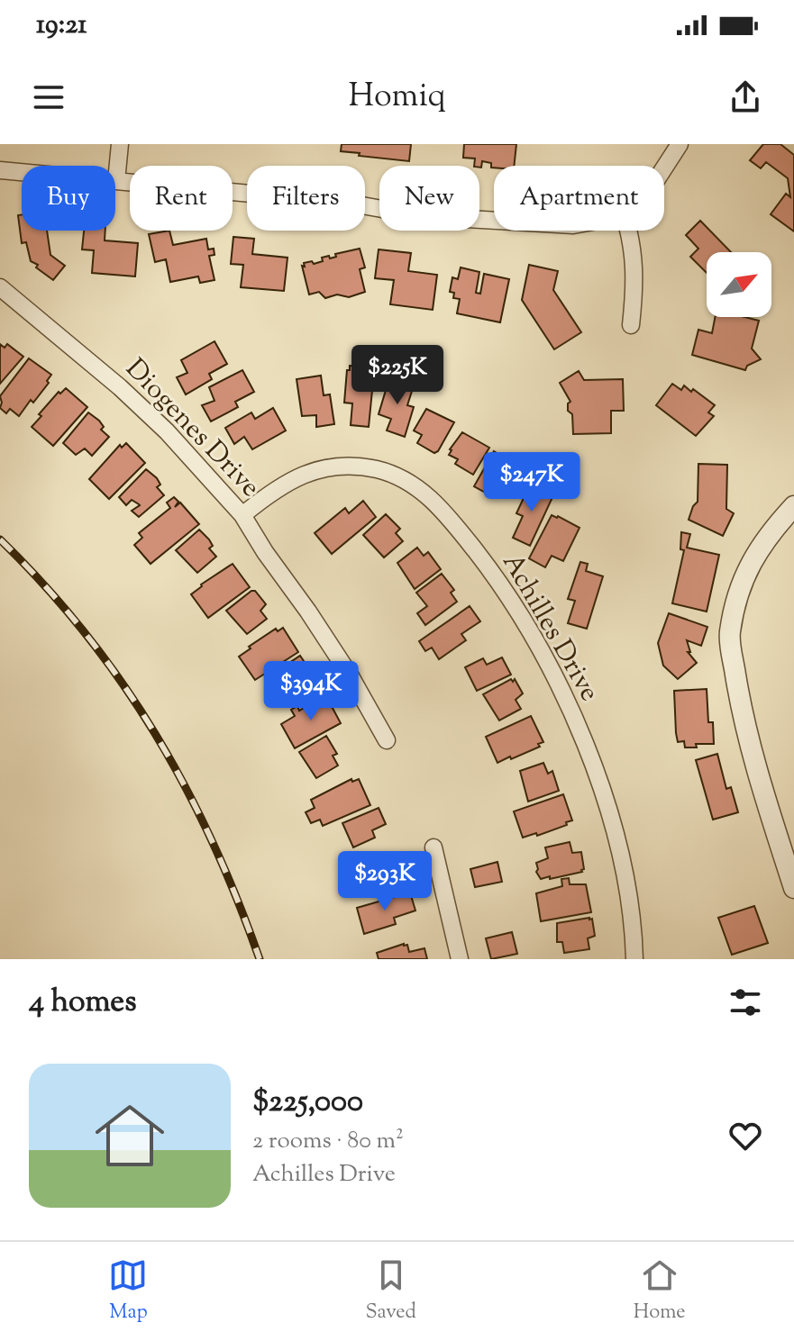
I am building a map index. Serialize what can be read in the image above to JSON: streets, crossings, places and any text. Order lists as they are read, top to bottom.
{
  "streets": {
    "street": ["Diogenes Drive", "Achilles Drive"]
  },
  "crossings": [
    ["Diogenes Drive", "Achilles Drive"]
  ],
  "north": "top right",
  "page": {
    "status": "19:21",
    "header": "Homiq",
    "chip": [
      "Buy",
      "Rent",
      "Filters",
      "New",
      "Apartment"
    ],
    "price": [
      "$225K",
      "$247K",
      "$394K",
      "$293K"
    ],
    "heading": "4 homes",
    "list": [
      {
        "name": "$225,000",
        "note": "2 rooms · 80 m² · Achilles Drive"
      }
    ],
    "tabs": ["Map", "Saved", "Home"]
  }
}
